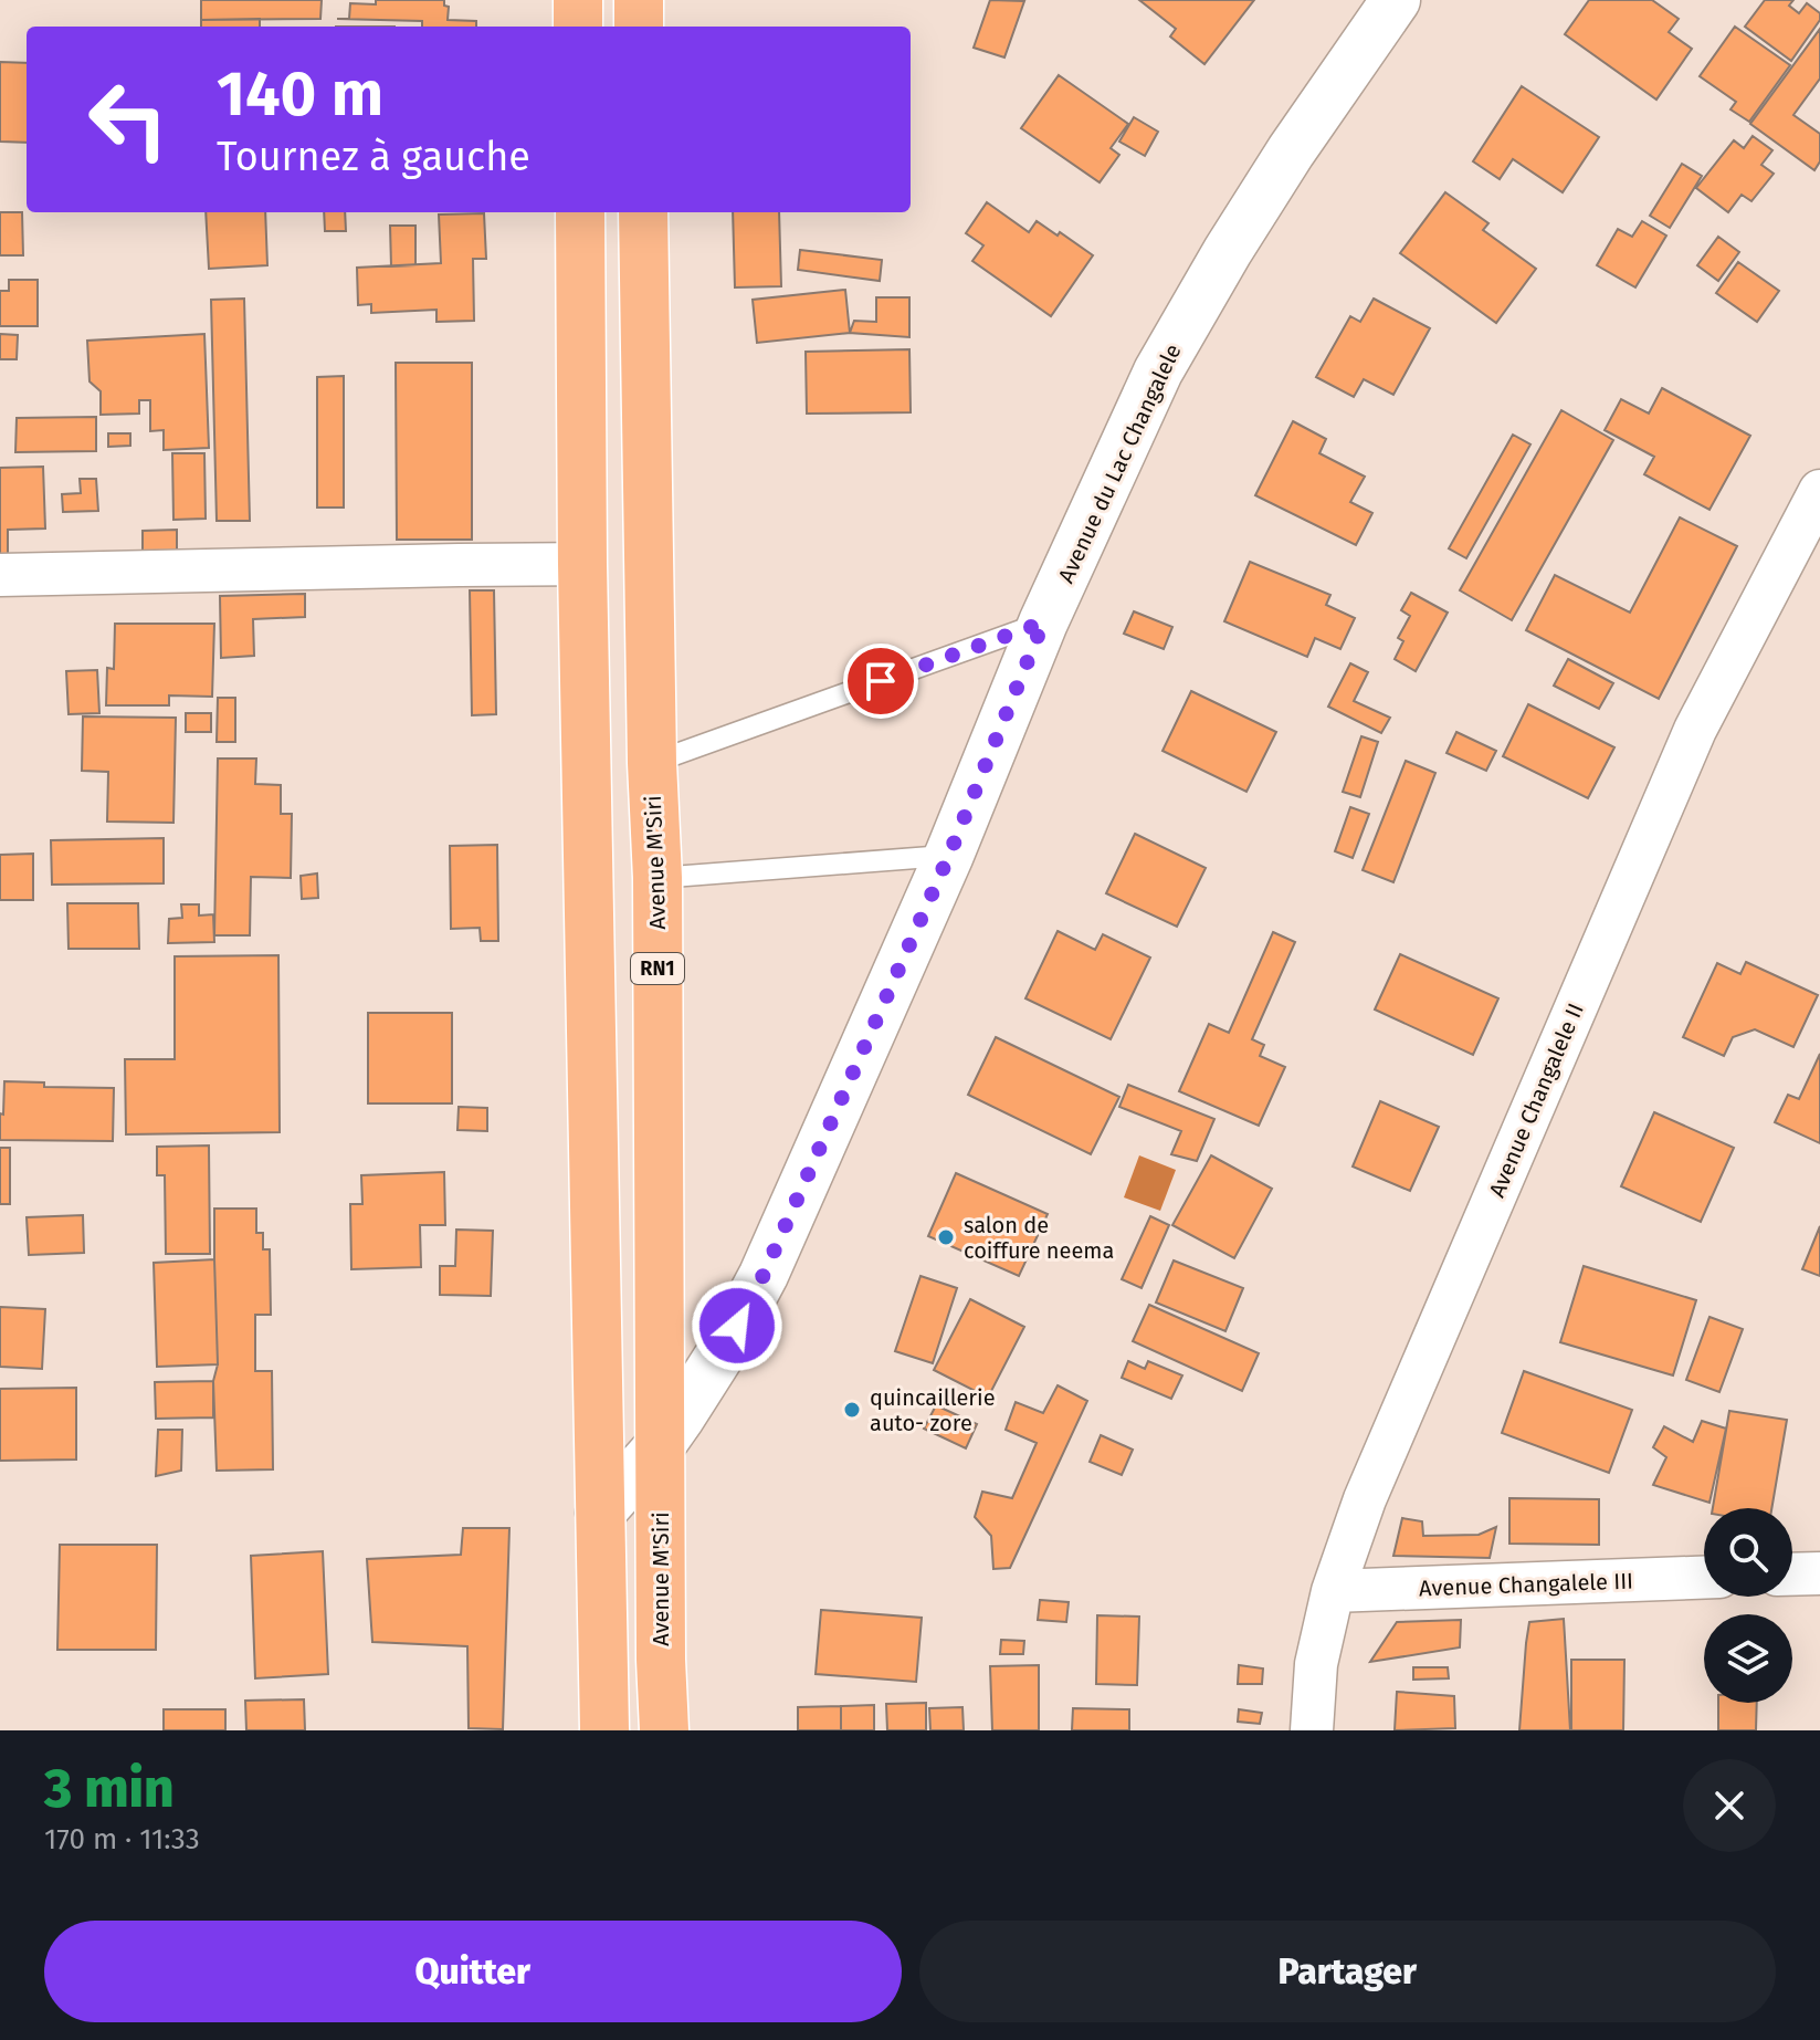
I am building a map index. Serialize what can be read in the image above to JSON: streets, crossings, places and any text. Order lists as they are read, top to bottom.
{
  "streets": {
    "highway": ["Avenue M'Siri", "RN1"],
    "street": ["Avenue du Lac Changalele", "Avenue Changalele II", "Avenue Changalele III"]
  },
  "crossings": [
    ["Avenue du Lac Changalele", "Avenue M'Siri"],
    ["Avenue Changalele II", "Avenue Changalele III"]
  ],
  "places": ["salon de coiffure neema", "quincaillerie auto- zore"],
  "page": {
    "turn": ["140 m", "Tournez à gauche"],
    "heading": ["3 min", "170 m · 11:33"],
    "buttons": ["Quitter", "Partager"]
  }
}
